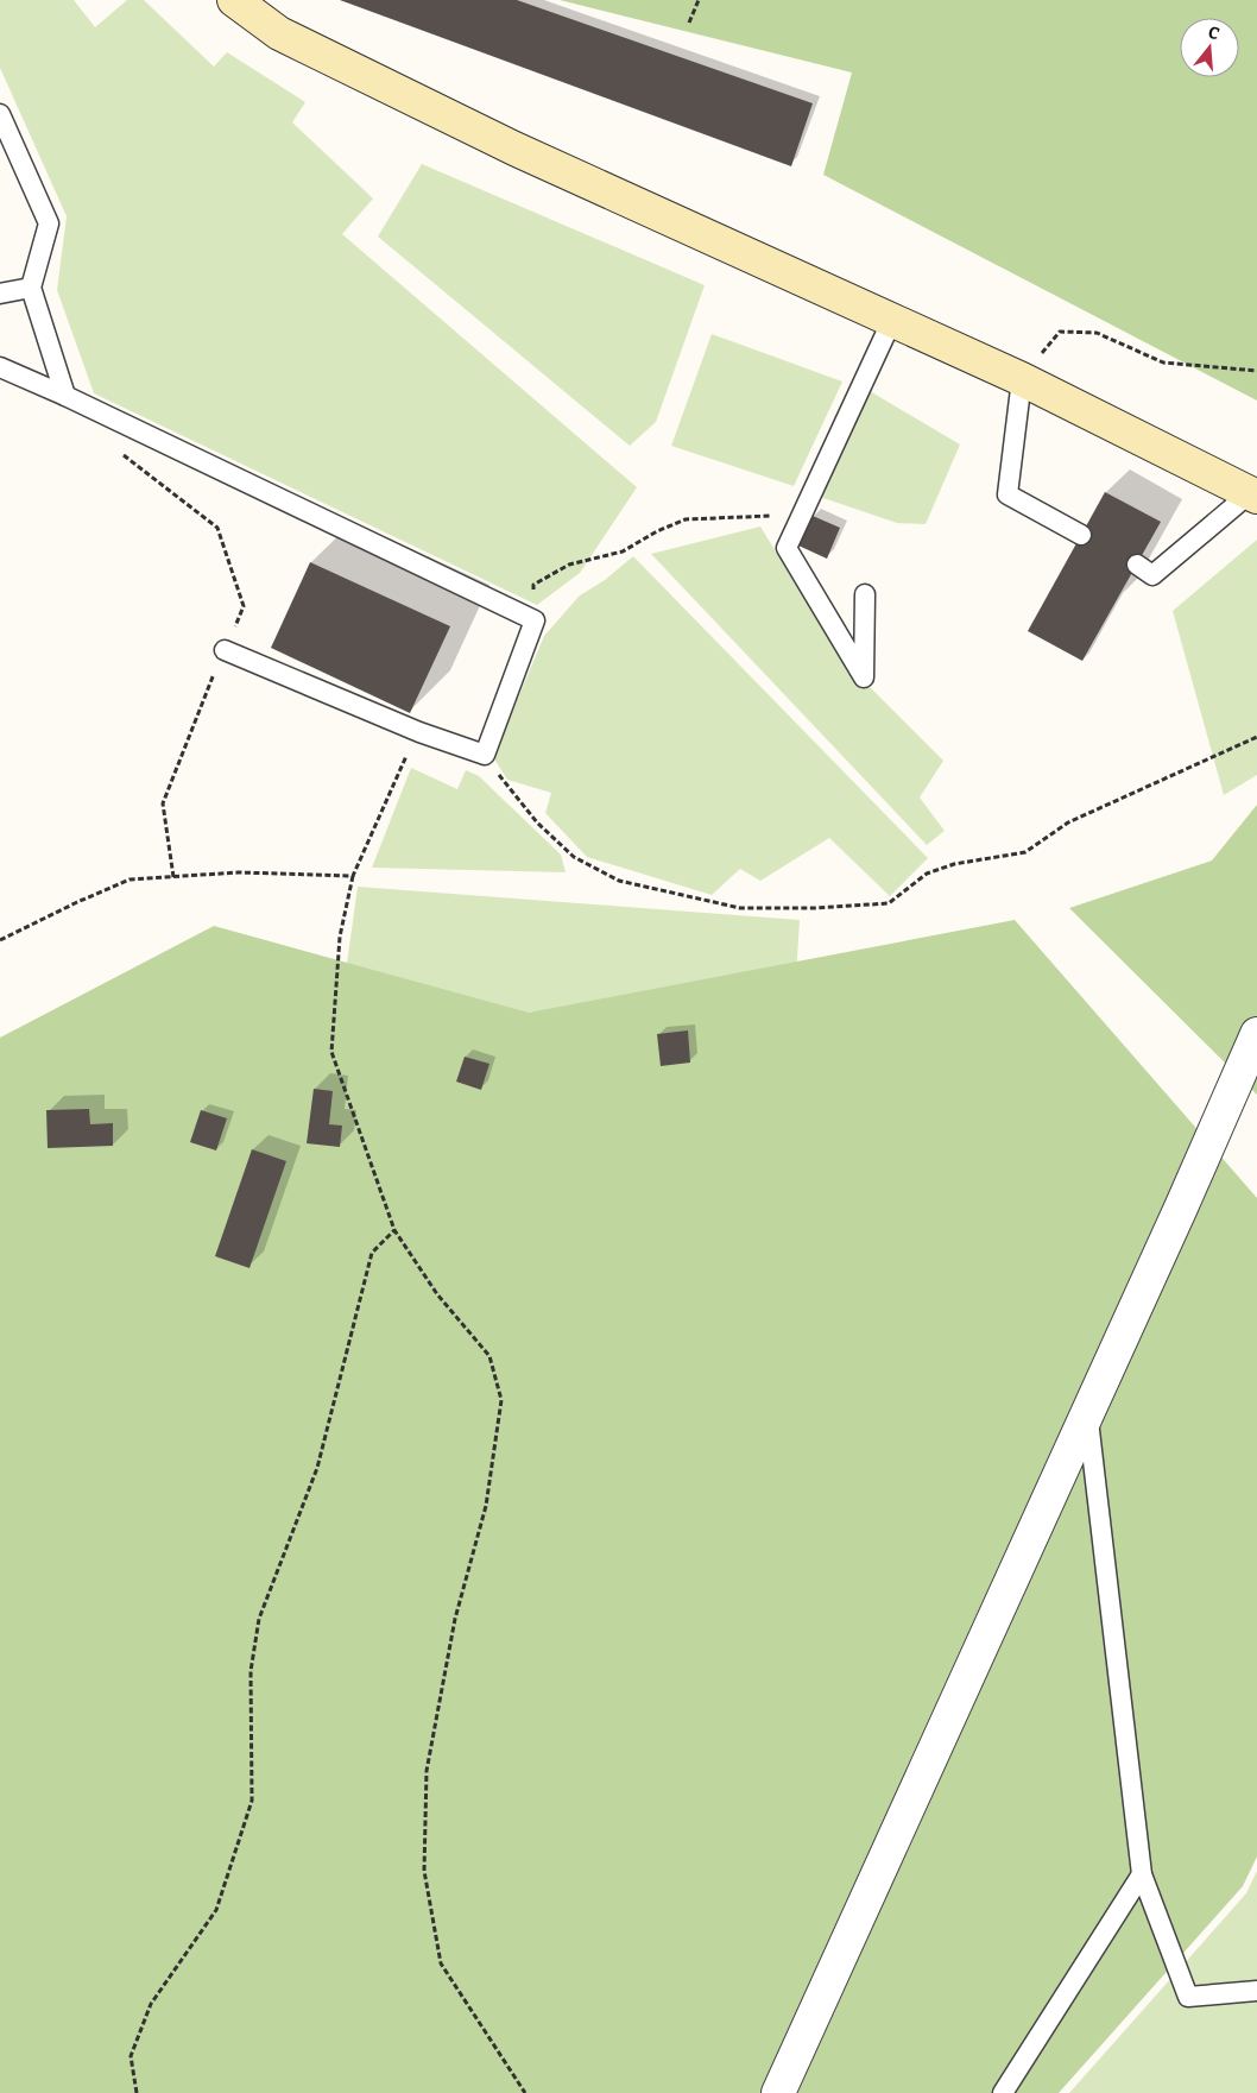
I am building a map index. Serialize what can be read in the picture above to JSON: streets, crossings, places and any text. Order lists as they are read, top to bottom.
{
  "north": "top"
}
